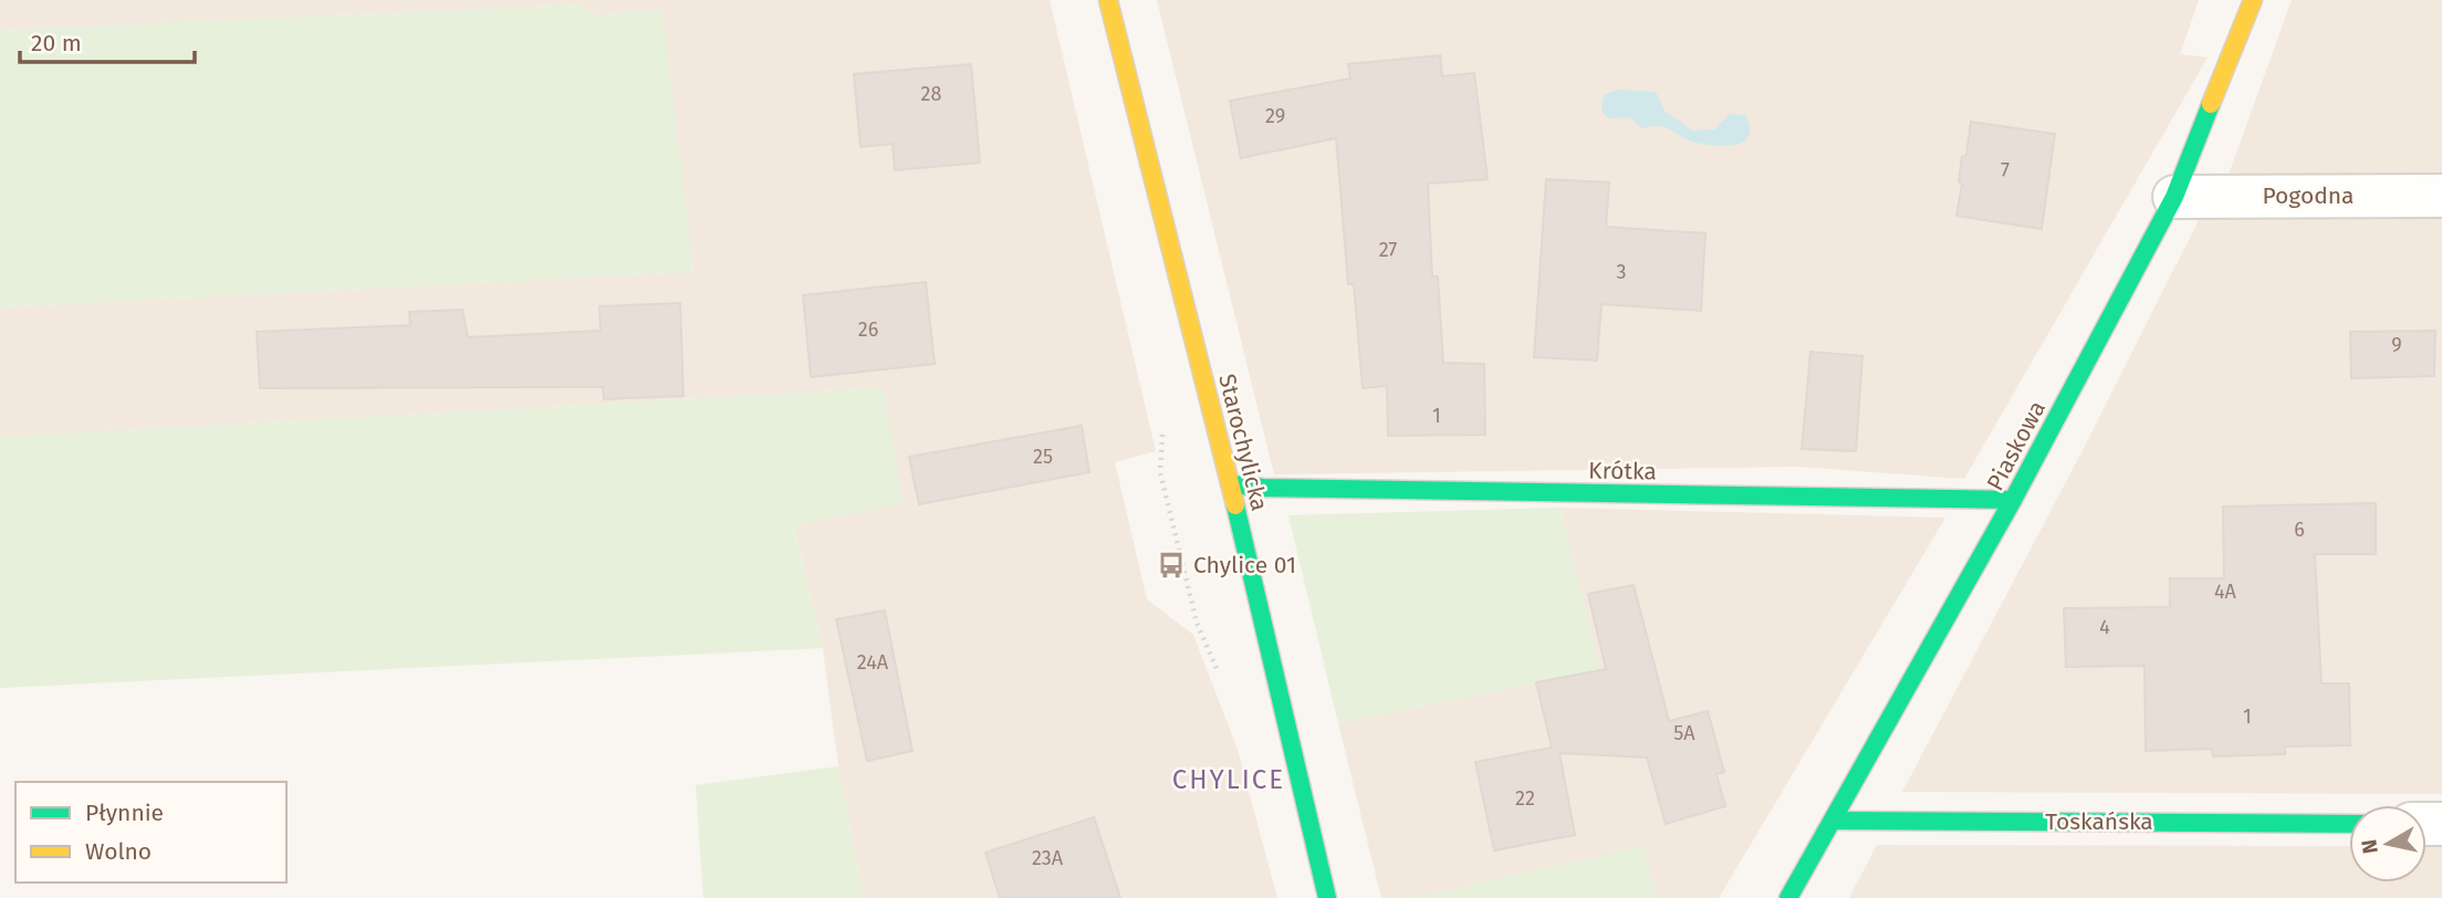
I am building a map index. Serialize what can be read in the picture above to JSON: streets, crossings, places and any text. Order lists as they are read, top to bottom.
{
  "streets": {
    "street": [
      "Pogodna",
      "Starochylicka",
      "Piaskowa",
      "Krótka",
      "Toskańska"
    ]
  },
  "crossings": [
    ["Pogodna", "Piaskowa"],
    ["Starochylicka", "Krótka"],
    ["Piaskowa", "Krótka"],
    ["Piaskowa", "Toskańska"]
  ],
  "districts": ["CHYLICE"],
  "places": {
    "bus stop": ["Chylice 01"]
  },
  "house_numbers": [
    "28",
    "29",
    "7",
    "27",
    "3",
    "26",
    "9",
    "1",
    "25",
    "6",
    "4A",
    "4",
    "24A",
    "1",
    "5A",
    "22",
    "23A"
  ],
  "legend": ["Płynnie", "Wolno"],
  "scale_bar": "20 m",
  "north": "left"
}
